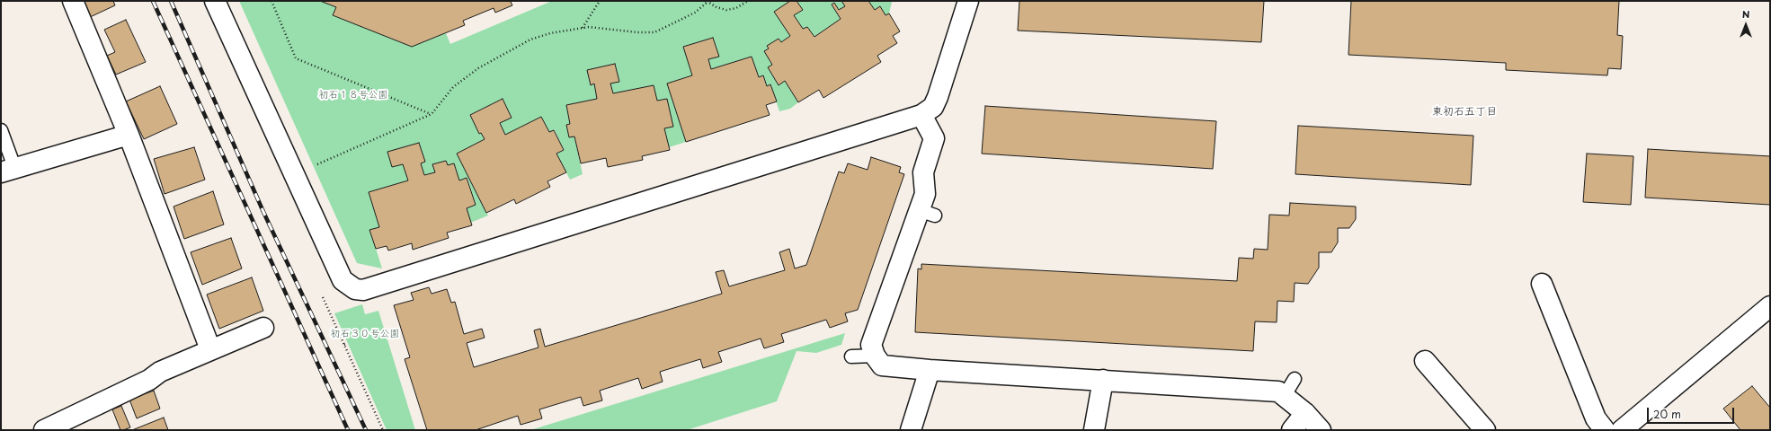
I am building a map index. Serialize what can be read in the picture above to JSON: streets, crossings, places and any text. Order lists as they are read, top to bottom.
{
  "districts": ["東初石五丁目"],
  "parks": ["初石１８号公園", "初石３０号公園"],
  "scale_bar": "20 m",
  "north": "top"
}
